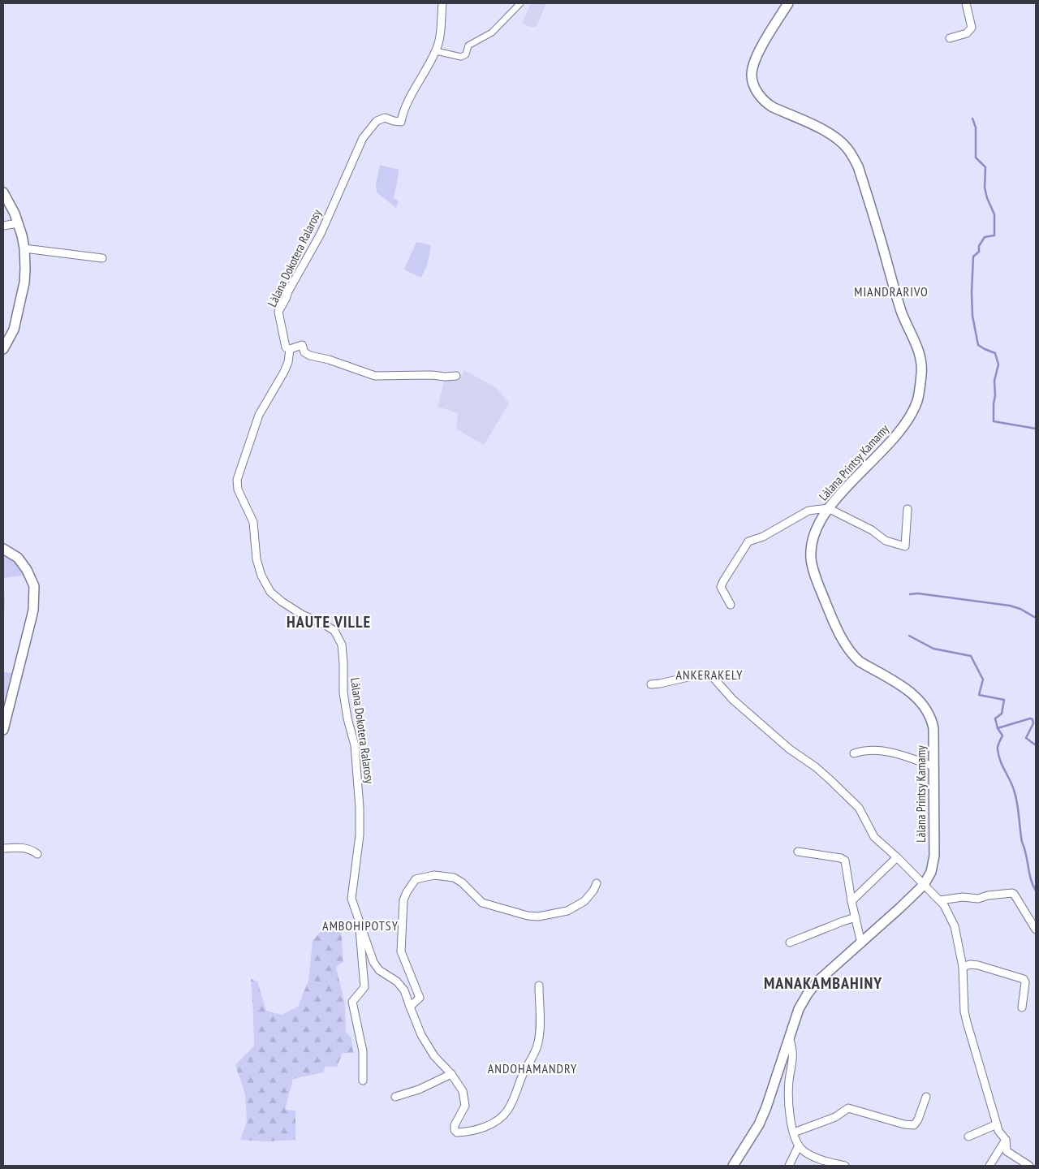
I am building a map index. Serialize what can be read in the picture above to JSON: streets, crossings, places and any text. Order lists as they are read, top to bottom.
{
  "streets": {
    "street": ["Làlana Dokotera Ralarosy", "Làlana Printsy Kamamy"]
  },
  "districts": [
    "MIANDRARIVO",
    "HAUTE VILLE",
    "ANKERAKELY",
    "AMBOHIPOTSY",
    "MANAKAMBAHINY",
    "ANDOHAMANDRY"
  ]
}
